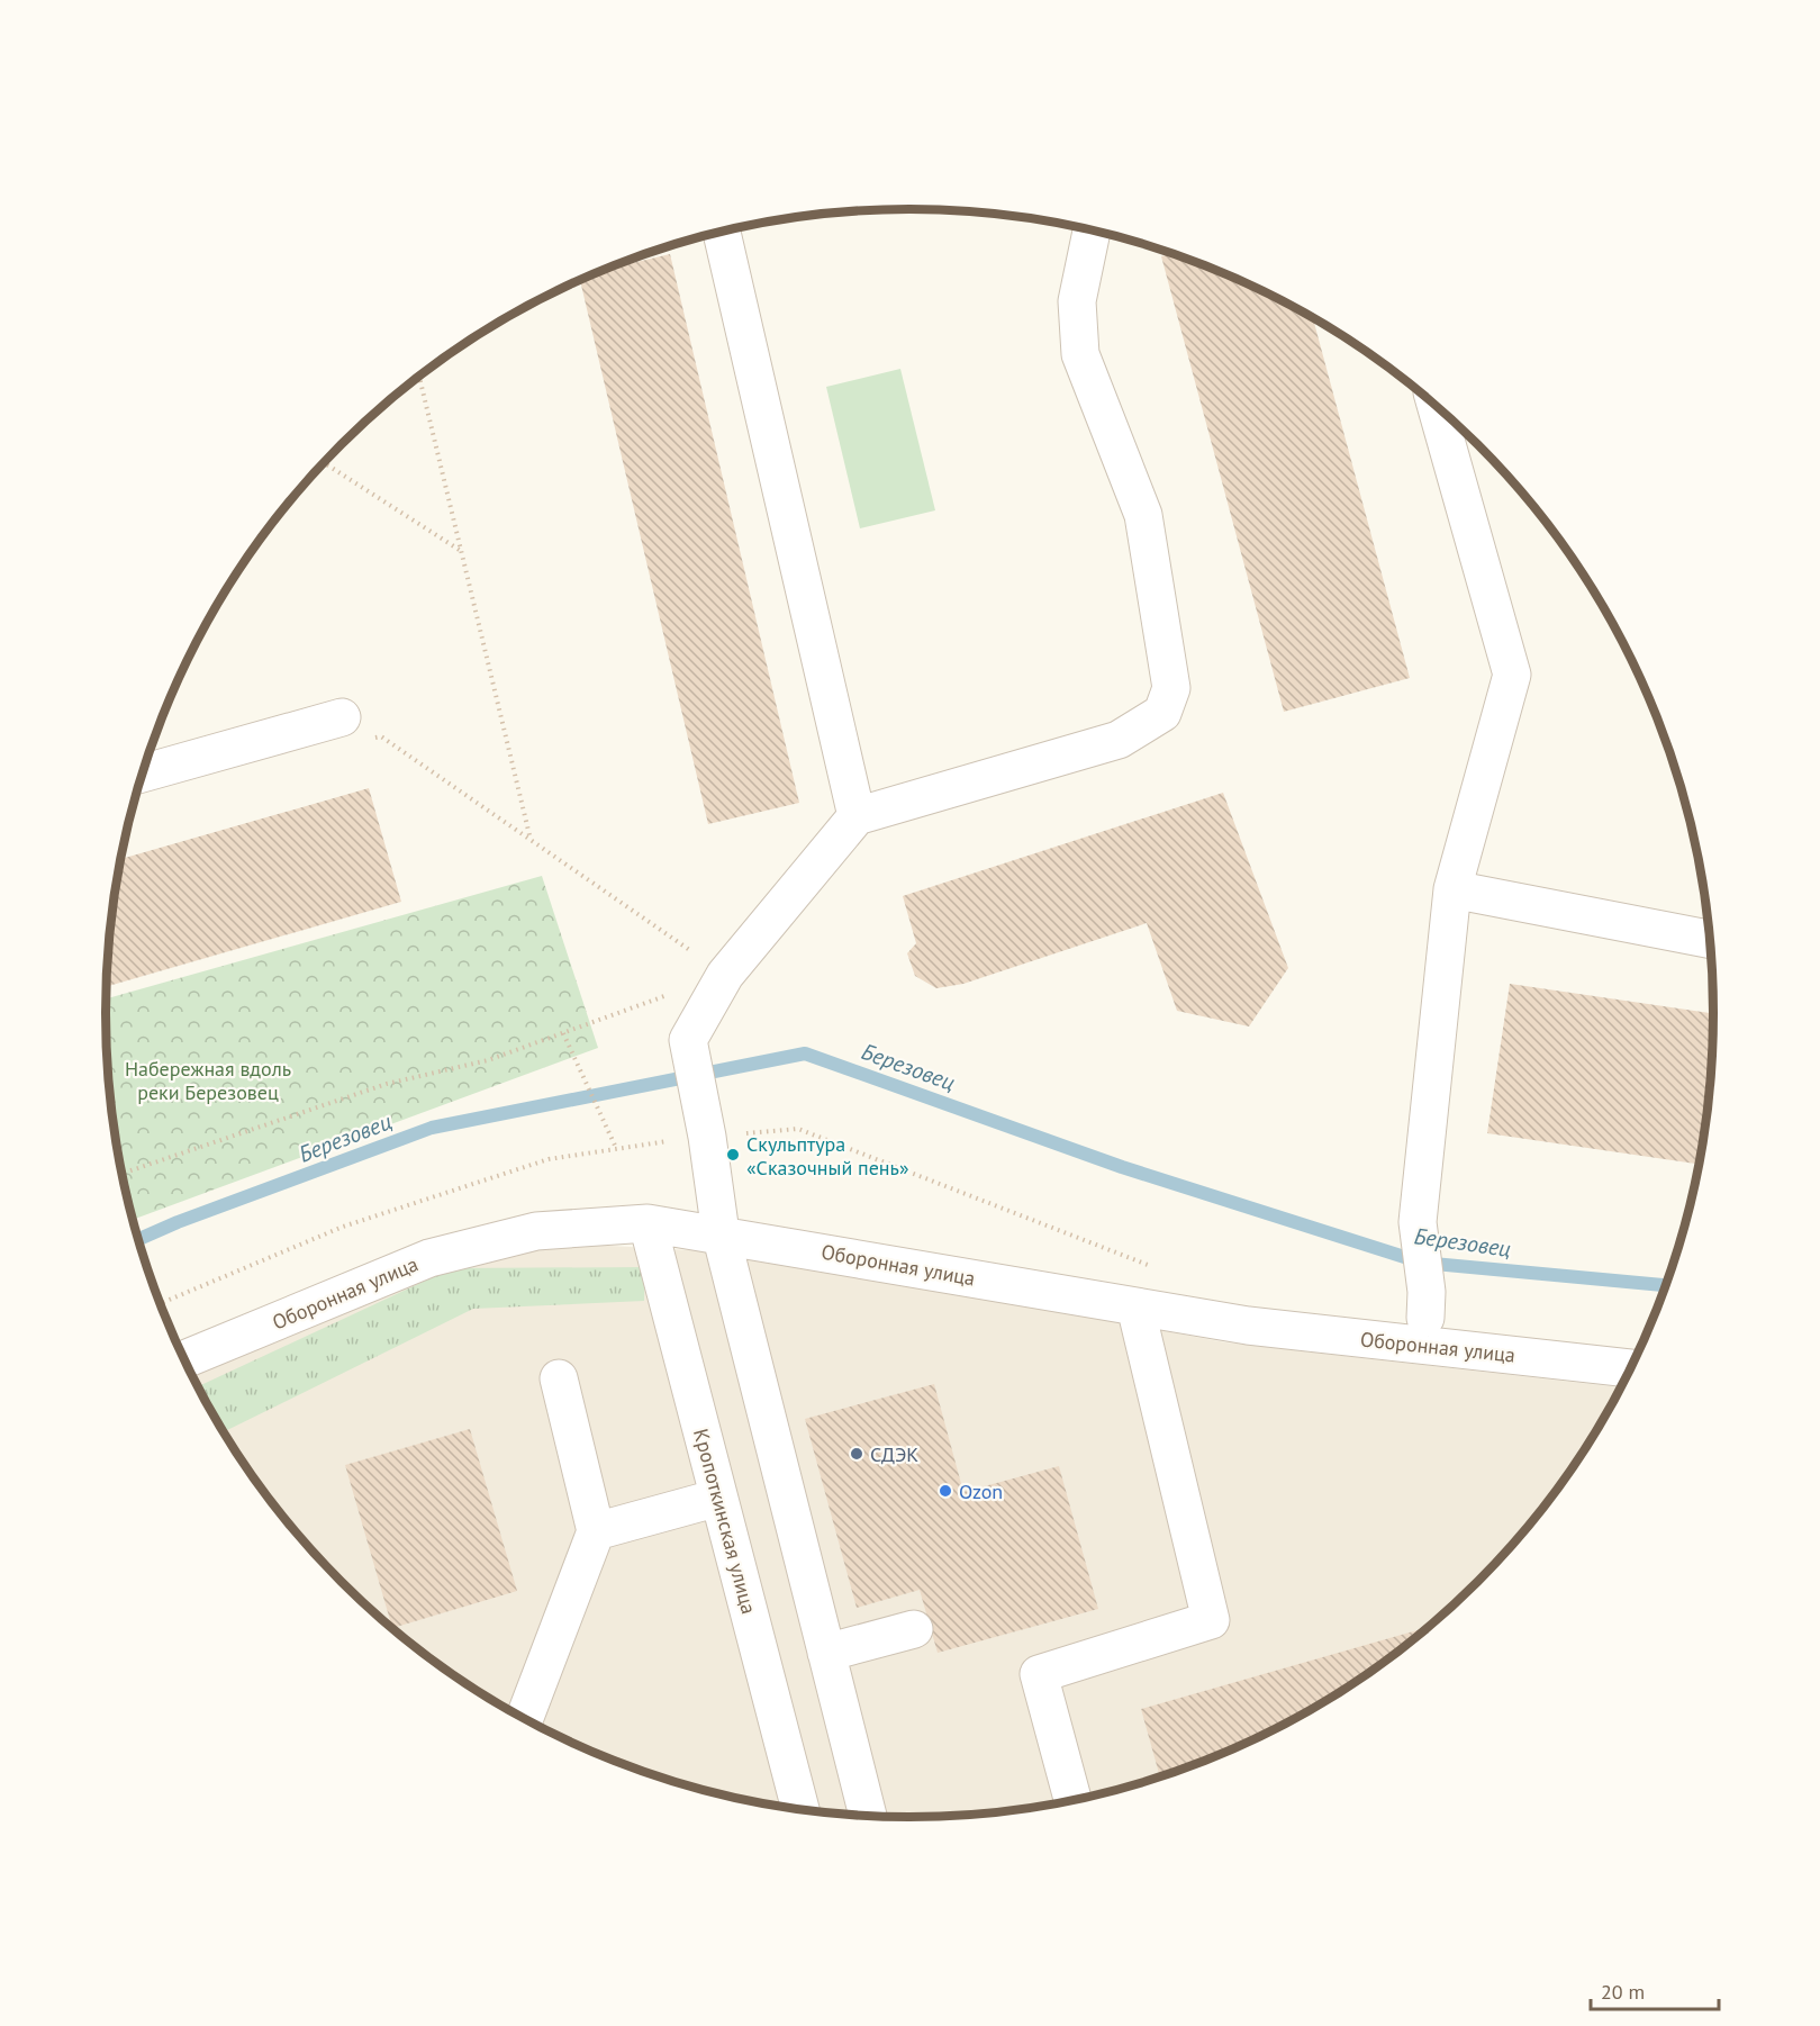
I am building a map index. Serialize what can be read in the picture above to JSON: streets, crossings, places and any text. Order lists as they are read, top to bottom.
{
  "streets": {
    "street": ["Оборонная улица", "Кропоткинская улица"]
  },
  "crossings": [
    ["Оборонная улица", "Кропоткинская улица"]
  ],
  "water": ["Березовец"],
  "parks": ["Набережная вдоль реки Березовец"],
  "places": ["Скульптура «Сказочный пень»", "СДЭК", "Ozon"],
  "scale_bar": "20 m"
}
